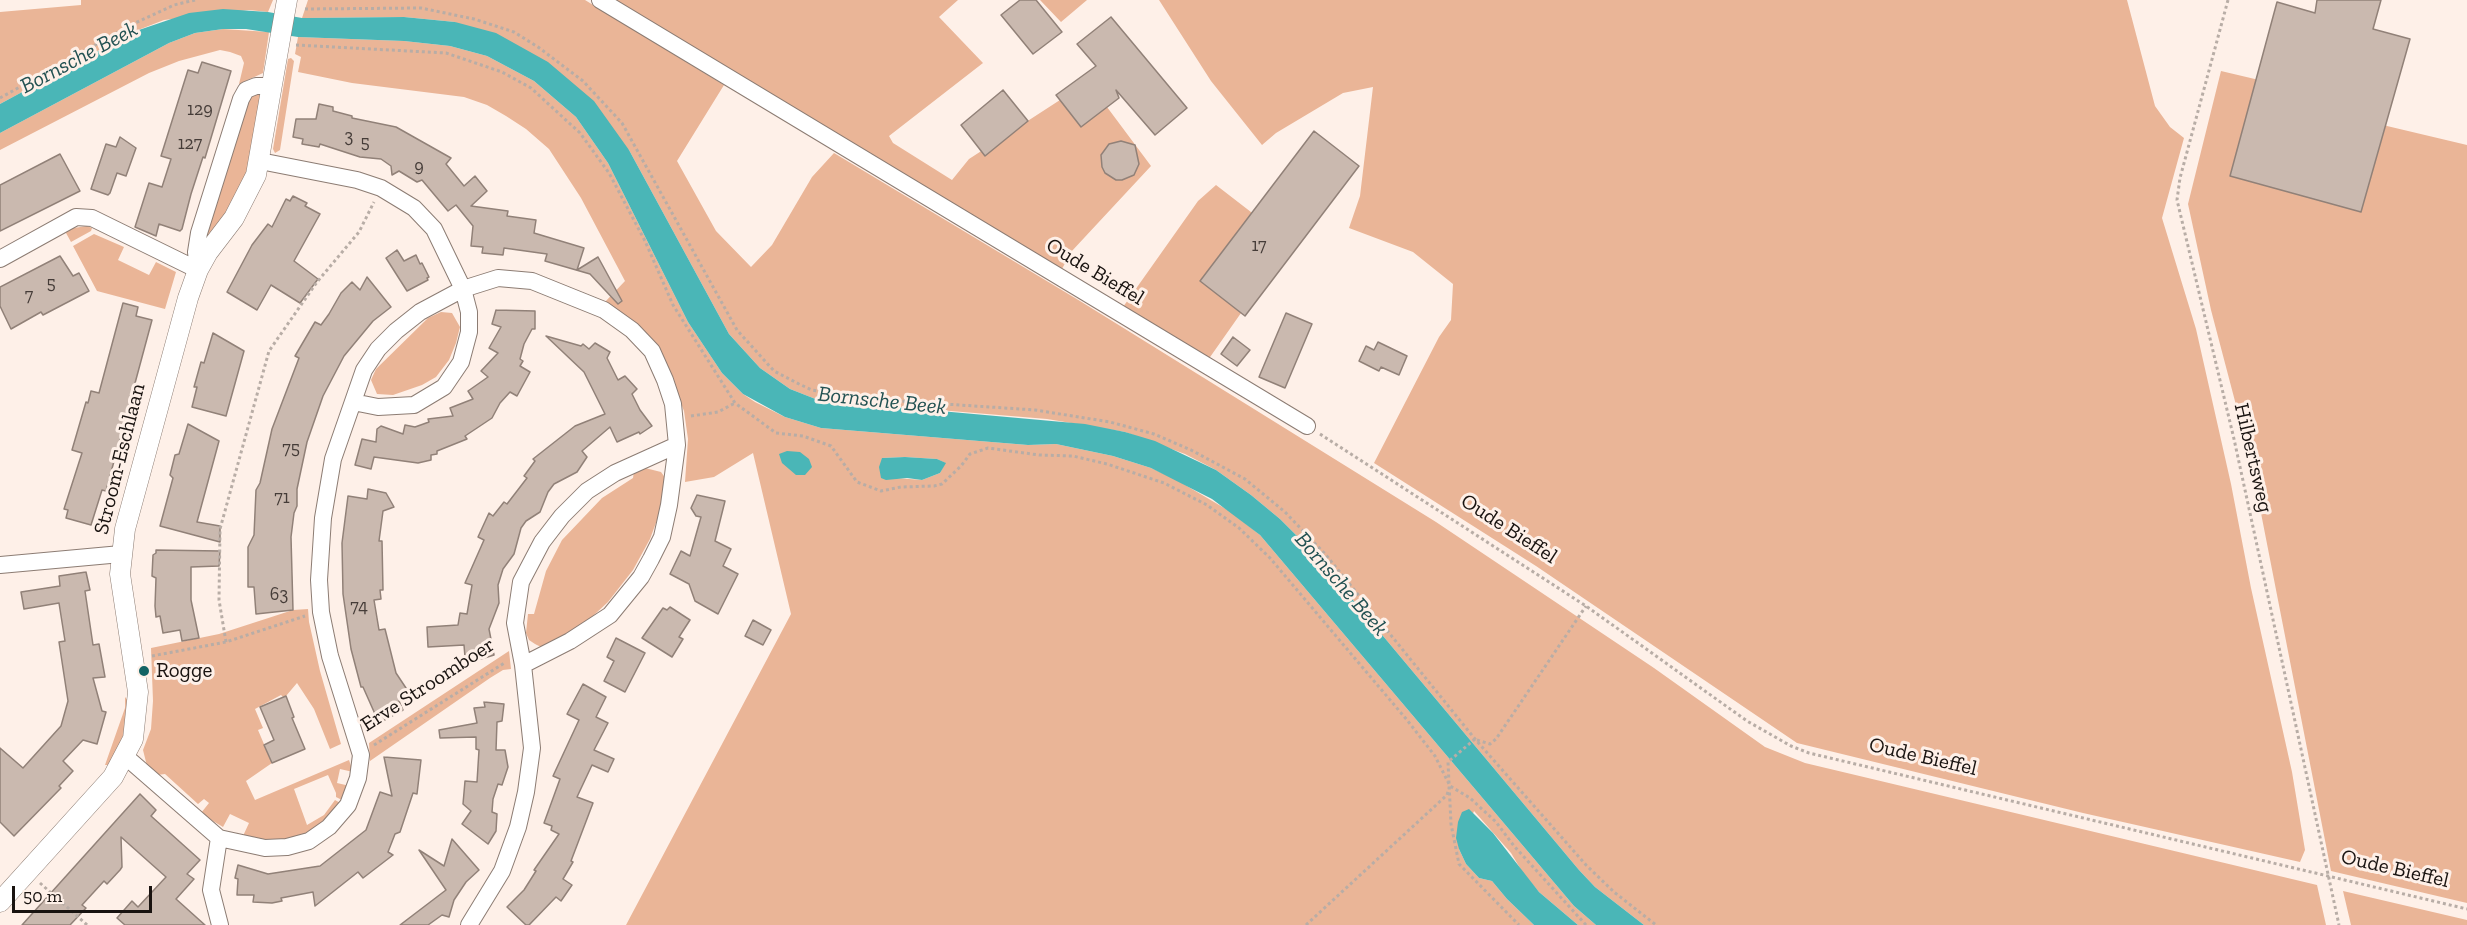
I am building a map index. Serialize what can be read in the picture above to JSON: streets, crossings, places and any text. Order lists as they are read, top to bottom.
{
  "streets": {
    "street": ["Oude Bieffel", "Stroom-Eschlaan", "Erve Stroomboer"],
    "path": ["Hilbertsweg"]
  },
  "crossings": [
    ["Oude Bieffel", "Hilbertsweg"],
    ["Stroom-Eschlaan", "Erve Stroomboer"]
  ],
  "water": ["Bornsche Beek"],
  "places": ["Rogge"],
  "house_numbers": [
    "129",
    "3",
    "5",
    "127",
    "9",
    "17",
    "5",
    "7",
    "75",
    "71",
    "63",
    "74"
  ],
  "scale_bar": "50 m"
}
